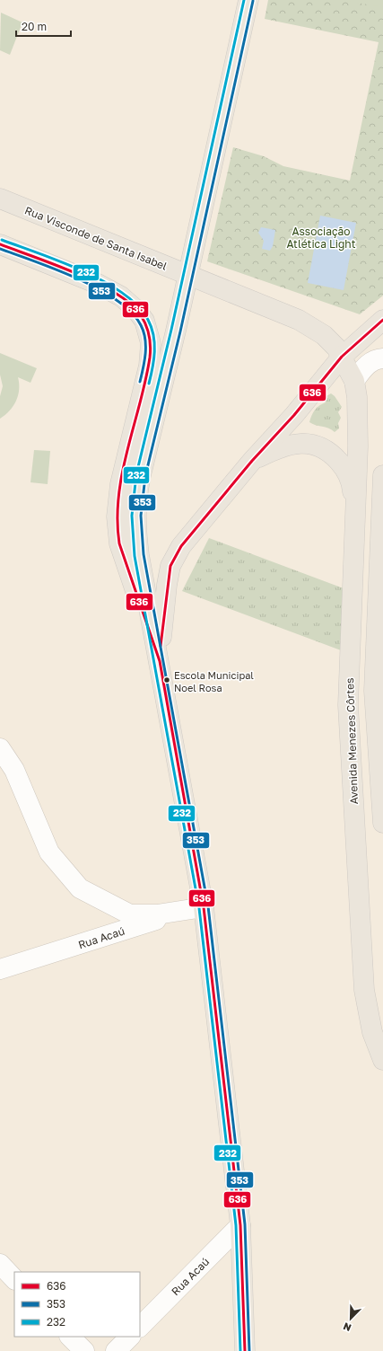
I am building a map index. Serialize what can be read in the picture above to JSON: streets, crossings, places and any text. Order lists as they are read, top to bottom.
{
  "streets": {
    "main road": ["Rua Visconde de Santa Isabel", "Avenida Menezes Côrtes"],
    "street": ["Rua Acaú"]
  },
  "crossings": [
    ["Rua Visconde de Santa Isabel", "Avenida Menezes Côrtes"]
  ],
  "parks": ["Associação Atlética Light"],
  "places": ["Escola Municipal Noel Rosa"],
  "lines": ["transit line 232", "transit line 353", "transit line 636"],
  "legend": ["636", "353", "232"],
  "scale_bar": "20 m",
  "north": "bottom left"
}
